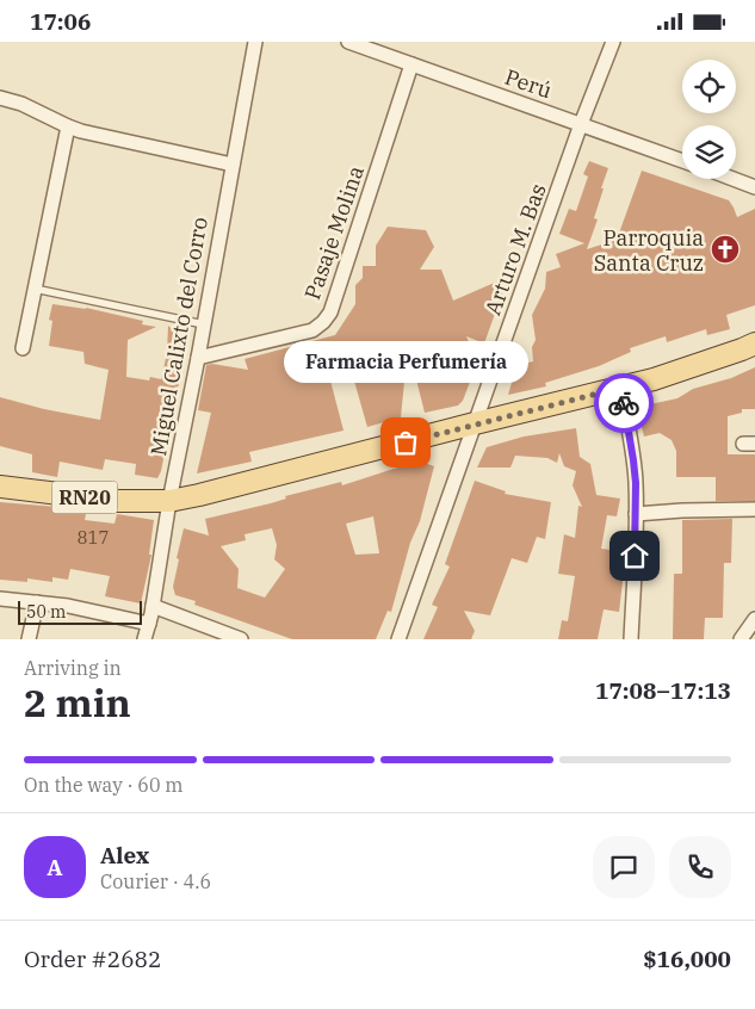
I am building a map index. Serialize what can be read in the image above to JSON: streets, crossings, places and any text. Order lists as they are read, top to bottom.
{
  "streets": {
    "main road": ["RN20"],
    "street": [
      "Perú",
      "Pasaje Molina",
      "Arturo M. Bas",
      "Miguel Calixto del Corro"
    ]
  },
  "crossings": [
    ["Perú", "Pasaje Molina"],
    ["Perú", "Arturo M. Bas"],
    ["Pasaje Molina", "Miguel Calixto del Corro"],
    ["Arturo M. Bas", "RN20"],
    ["Miguel Calixto del Corro", "RN20"]
  ],
  "places": {
    "church": ["Parroquia Santa Cruz"],
    "other": ["Farmacia Perfumería"]
  },
  "house_numbers": ["817"],
  "scale_bar": "50 m",
  "page": {
    "status": "17:06",
    "bubble": "Farmacia Perfumería",
    "scale": "50 m",
    "heading": ["2 min", "Arriving in", "17:08–17:13"],
    "panel": [
      "Alex",
      "Courier · 4.6",
      "Order #2682",
      "$16,000"
    ],
    "bar": "On the way · 60 m",
    "round": "A"
  }
}
